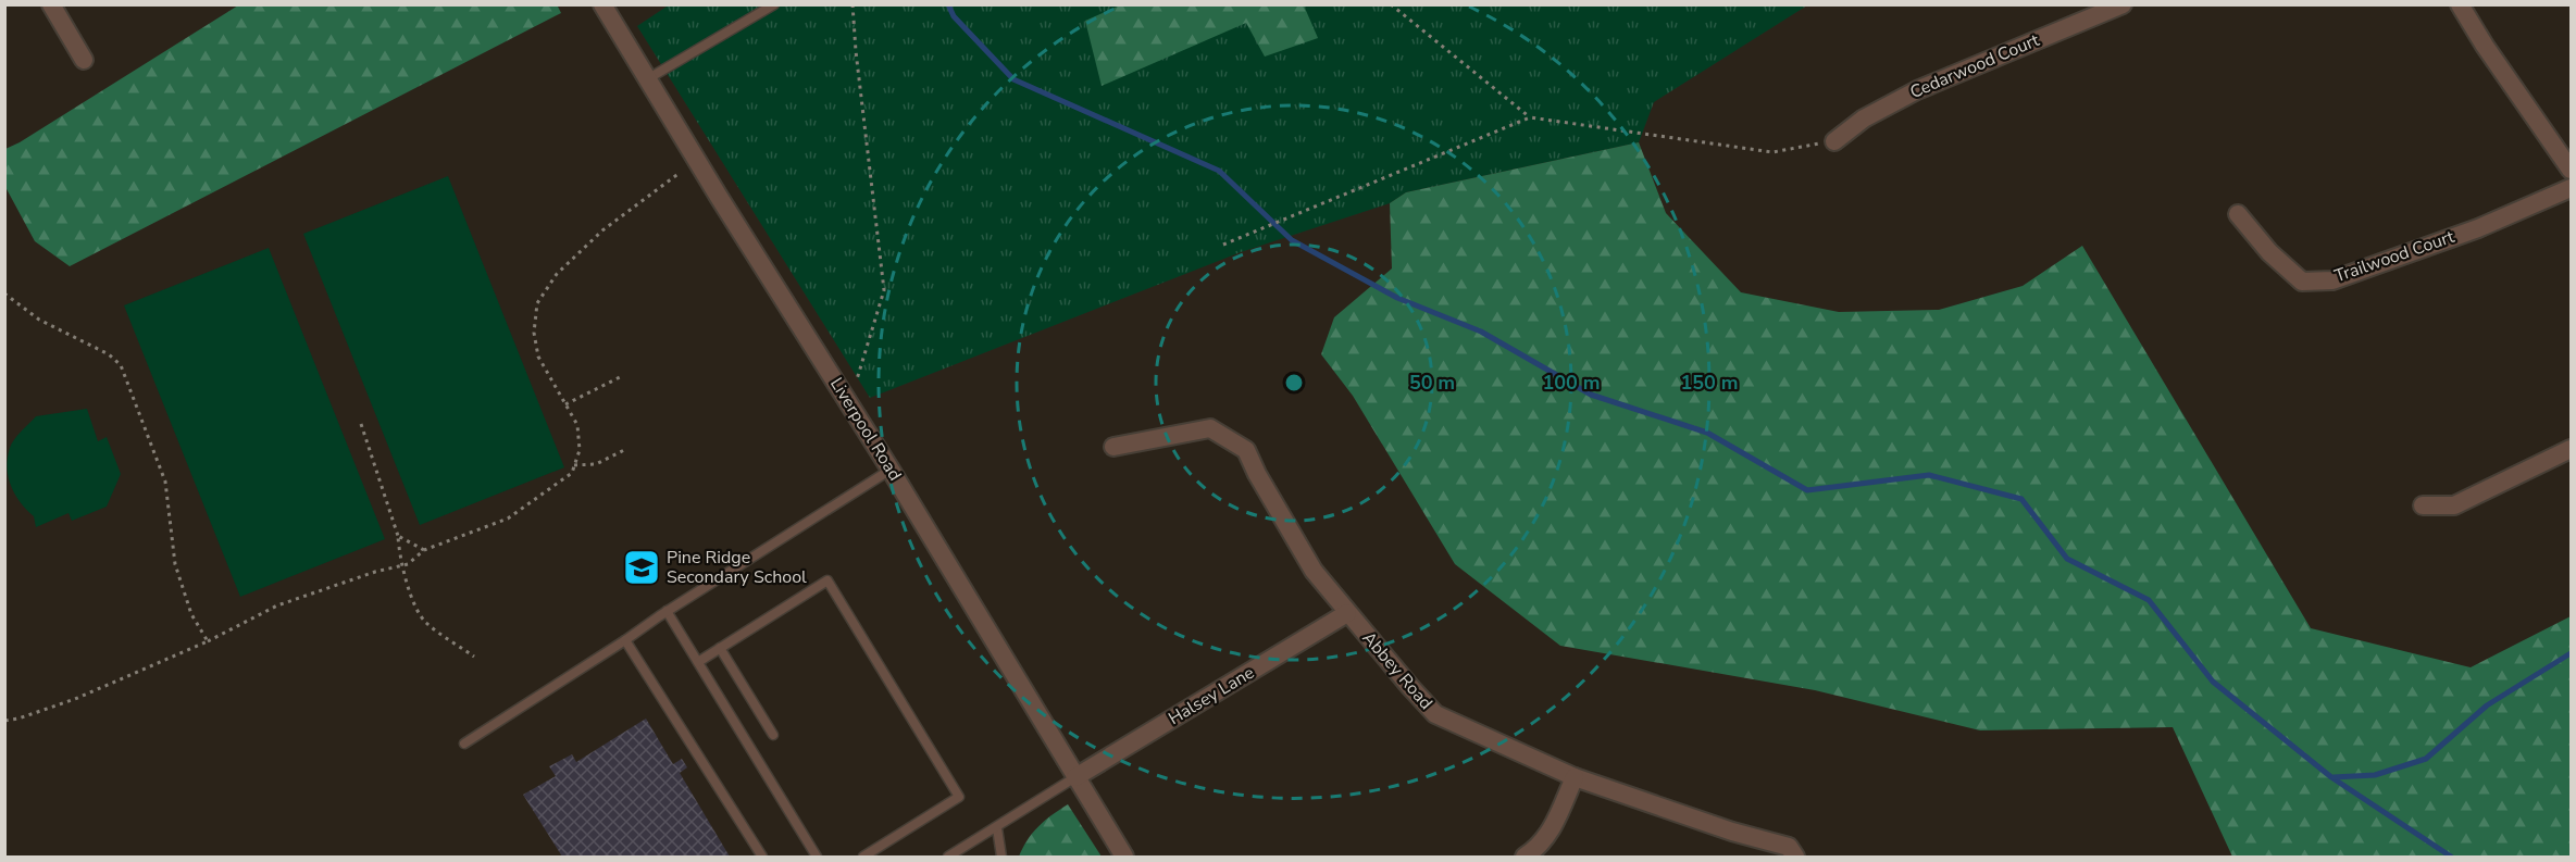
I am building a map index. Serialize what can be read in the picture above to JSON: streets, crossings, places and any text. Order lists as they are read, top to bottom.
{
  "streets": {
    "street": [
      "Cedarwood Court",
      "Trailwood Court",
      "Liverpool Road",
      "Abbey Road",
      "Halsey Lane"
    ]
  },
  "crossings": [
    ["Liverpool Road", "Halsey Lane"],
    ["Abbey Road", "Halsey Lane"]
  ],
  "places": {
    "school or university": ["Pine Ridge Secondary School"]
  },
  "rings": ["50 m", "100 m", "150 m"]
}
